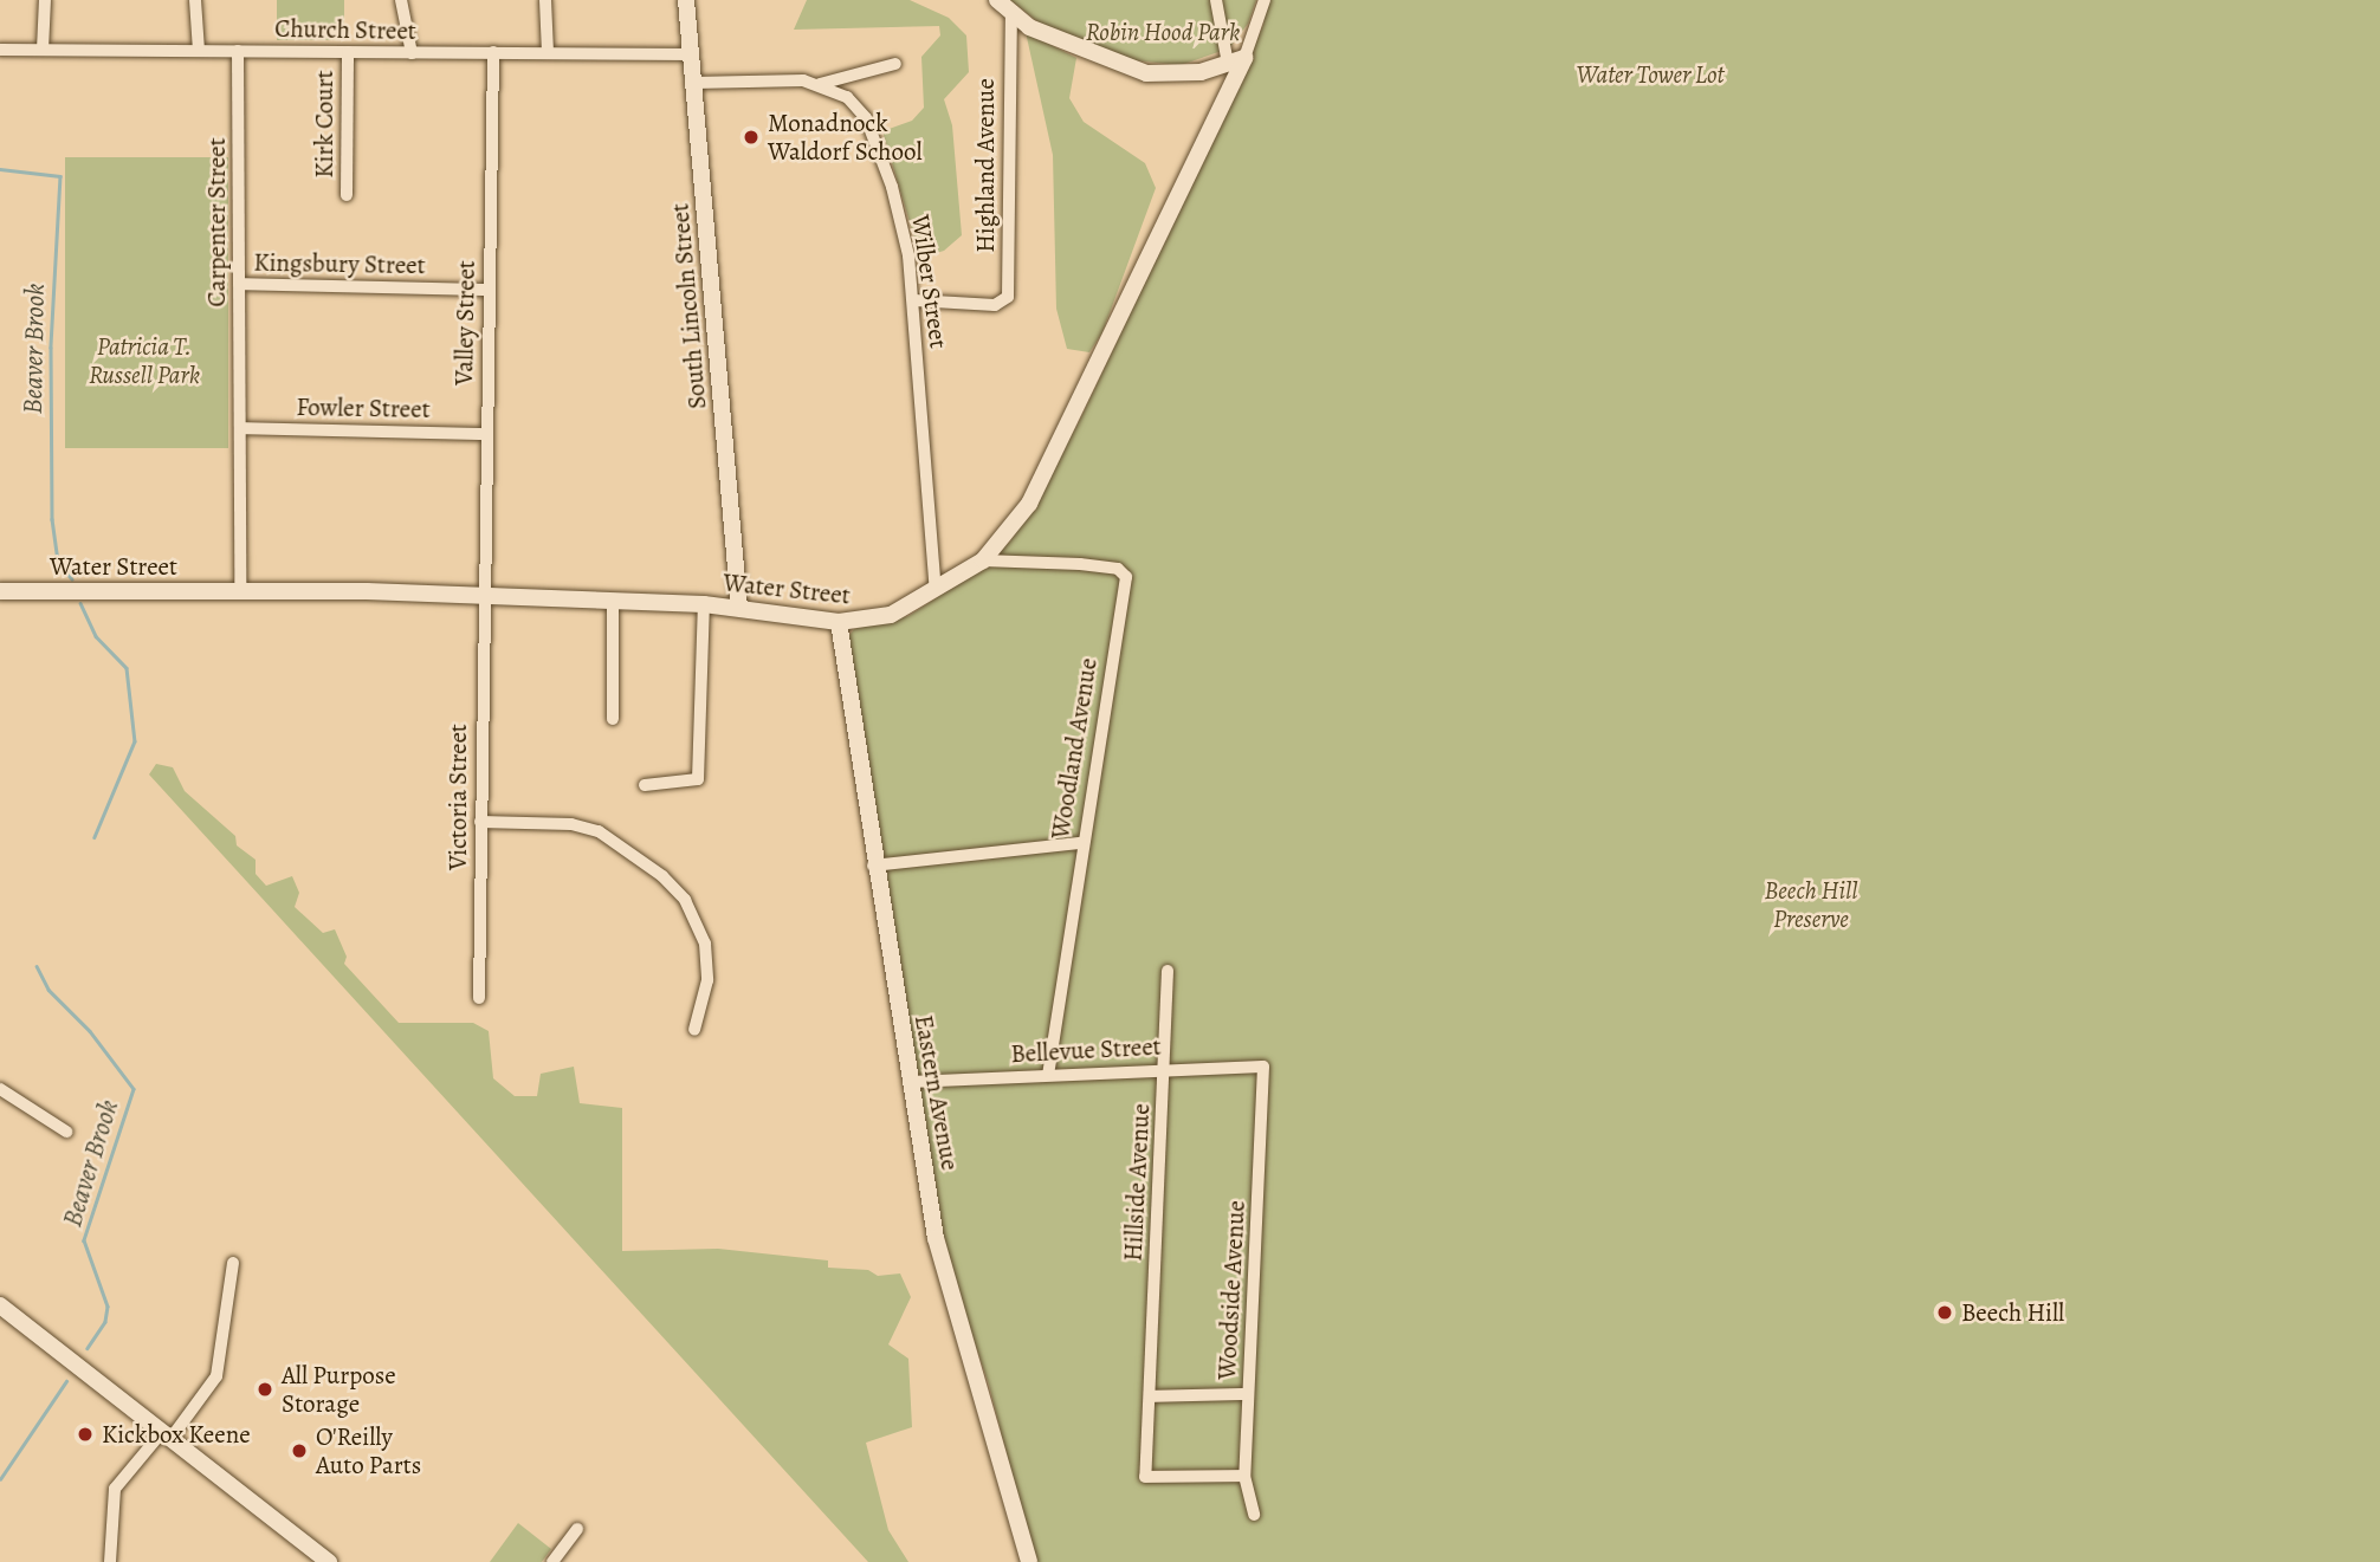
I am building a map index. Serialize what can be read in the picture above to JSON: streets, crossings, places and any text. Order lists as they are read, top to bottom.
{
  "streets": {
    "street": [
      "Church Street",
      "Kirk Court",
      "Highland Avenue",
      "Carpenter Street",
      "Kingsbury Street",
      "Wilber Street",
      "South Lincoln Street",
      "Valley Street",
      "Fowler Street",
      "Water Street",
      "Woodland Avenue",
      "Victoria Street",
      "Bellevue Street",
      "Eastern Avenue",
      "Hillside Avenue",
      "Woodside Avenue"
    ]
  },
  "crossings": [
    ["Church Street", "Kirk Court"],
    ["Church Street", "Carpenter Street"],
    ["Church Street", "South Lincoln Street"],
    ["Church Street", "Valley Street"],
    ["Highland Avenue", "Wilber Street"],
    ["Carpenter Street", "Kingsbury Street"],
    ["Carpenter Street", "Fowler Street"],
    ["Carpenter Street", "Water Street"],
    ["Kingsbury Street", "Valley Street"],
    ["Wilber Street", "Water Street"],
    ["South Lincoln Street", "Water Street"],
    ["Valley Street", "Fowler Street"],
    ["Valley Street", "Water Street"],
    ["Valley Street", "Victoria Street"],
    ["Water Street", "Woodland Avenue"],
    ["Water Street", "Victoria Street"],
    ["Water Street", "Eastern Avenue"],
    ["Woodland Avenue", "Bellevue Street"],
    ["Bellevue Street", "Eastern Avenue"],
    ["Bellevue Street", "Hillside Avenue"],
    ["Bellevue Street", "Woodside Avenue"],
    ["Hillside Avenue", "Woodside Avenue"]
  ],
  "water": ["Beaver Brook"],
  "parks": [
    "Robin Hood Park",
    "Water Tower Lot",
    "Patricia T. Russell Park",
    "Beech Hill Preserve"
  ],
  "places": [
    "Monadnock Waldorf School",
    "Beech Hill",
    "All Purpose Storage",
    "Kickbox Keene",
    "O'Reilly Auto Parts"
  ]
}
